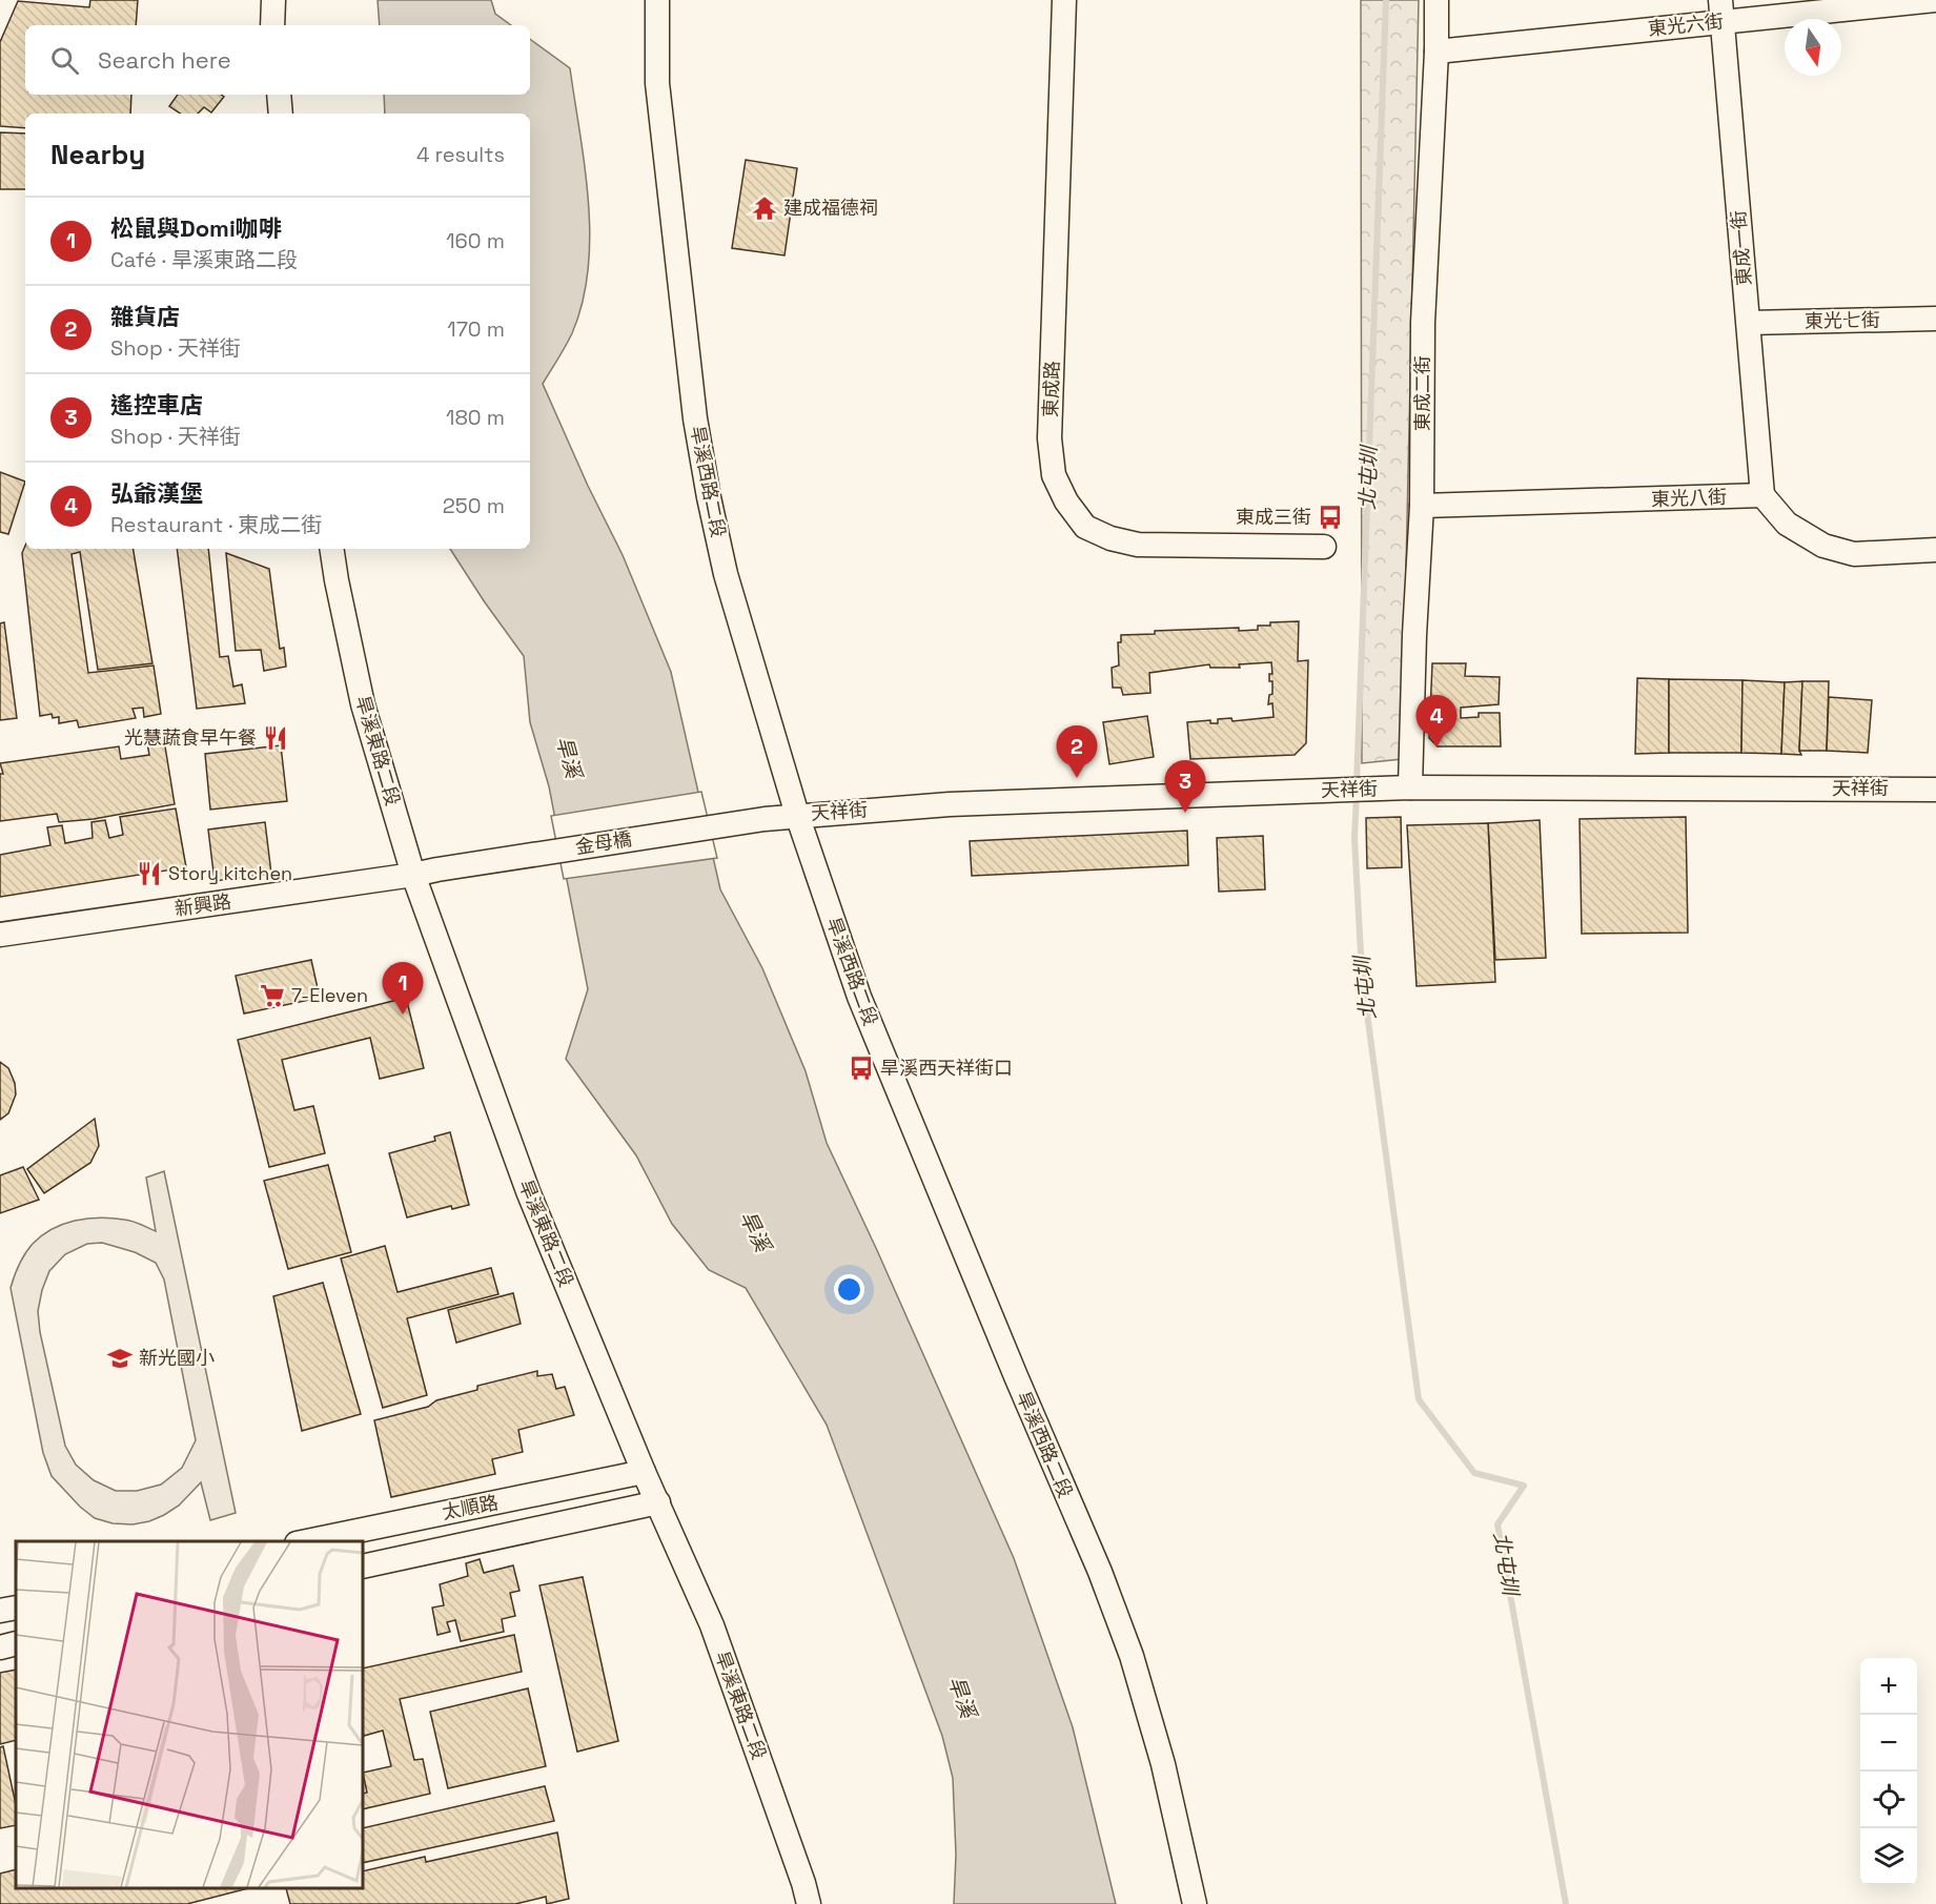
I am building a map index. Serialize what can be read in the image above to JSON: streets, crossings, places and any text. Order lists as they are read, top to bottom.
{
  "streets": {
    "street": [
      "東光六街",
      "東成一街",
      "東光七街",
      "東成路",
      "東成二街",
      "旱溪西路二段",
      "東光八街",
      "旱溪東路二段",
      "天祥街",
      "金母橋",
      "新興路",
      "太順路"
    ]
  },
  "crossings": [
    ["東光六街", "東成一街"],
    ["東光六街", "東成二街"],
    ["東成一街", "東光七街"],
    ["東成一街", "東光八街"],
    ["東成二街", "東光八街"],
    ["東成二街", "天祥街"],
    ["旱溪西路二段", "天祥街"],
    ["旱溪東路二段", "新興路"],
    ["旱溪東路二段", "太順路"],
    ["天祥街", "金母橋"],
    ["金母橋", "新興路"]
  ],
  "water": ["北屯圳", "旱溪"],
  "places": {
    "temple": ["建成福德祠"],
    "bus stop": ["東成三街", "旱溪西天祥街口"],
    "restaurant": ["光慧蔬食早午餐", "Story kitchen"],
    "supermarket": ["7-Eleven"],
    "school or university": ["新光國小"]
  },
  "north": "bottom",
  "page": {
    "search": "Search here",
    "heading": ["Nearby", "4 results"],
    "list": [
      {
        "mark": "1",
        "name": "松鼠與Domi咖啡",
        "note": "Café · 旱溪東路二段",
        "value": "160 m"
      },
      {
        "mark": "2",
        "name": "雜貨店",
        "note": "Shop · 天祥街",
        "value": "170 m"
      },
      {
        "mark": "3",
        "name": "遙控車店",
        "note": "Shop · 天祥街",
        "value": "180 m"
      },
      {
        "mark": "4",
        "name": "弘爺漢堡",
        "note": "Restaurant · 東成二街",
        "value": "250 m"
      }
    ],
    "pins": [
      "4",
      "2",
      "3",
      "1"
    ],
    "map_buttons": ["+", "−"]
  }
}
